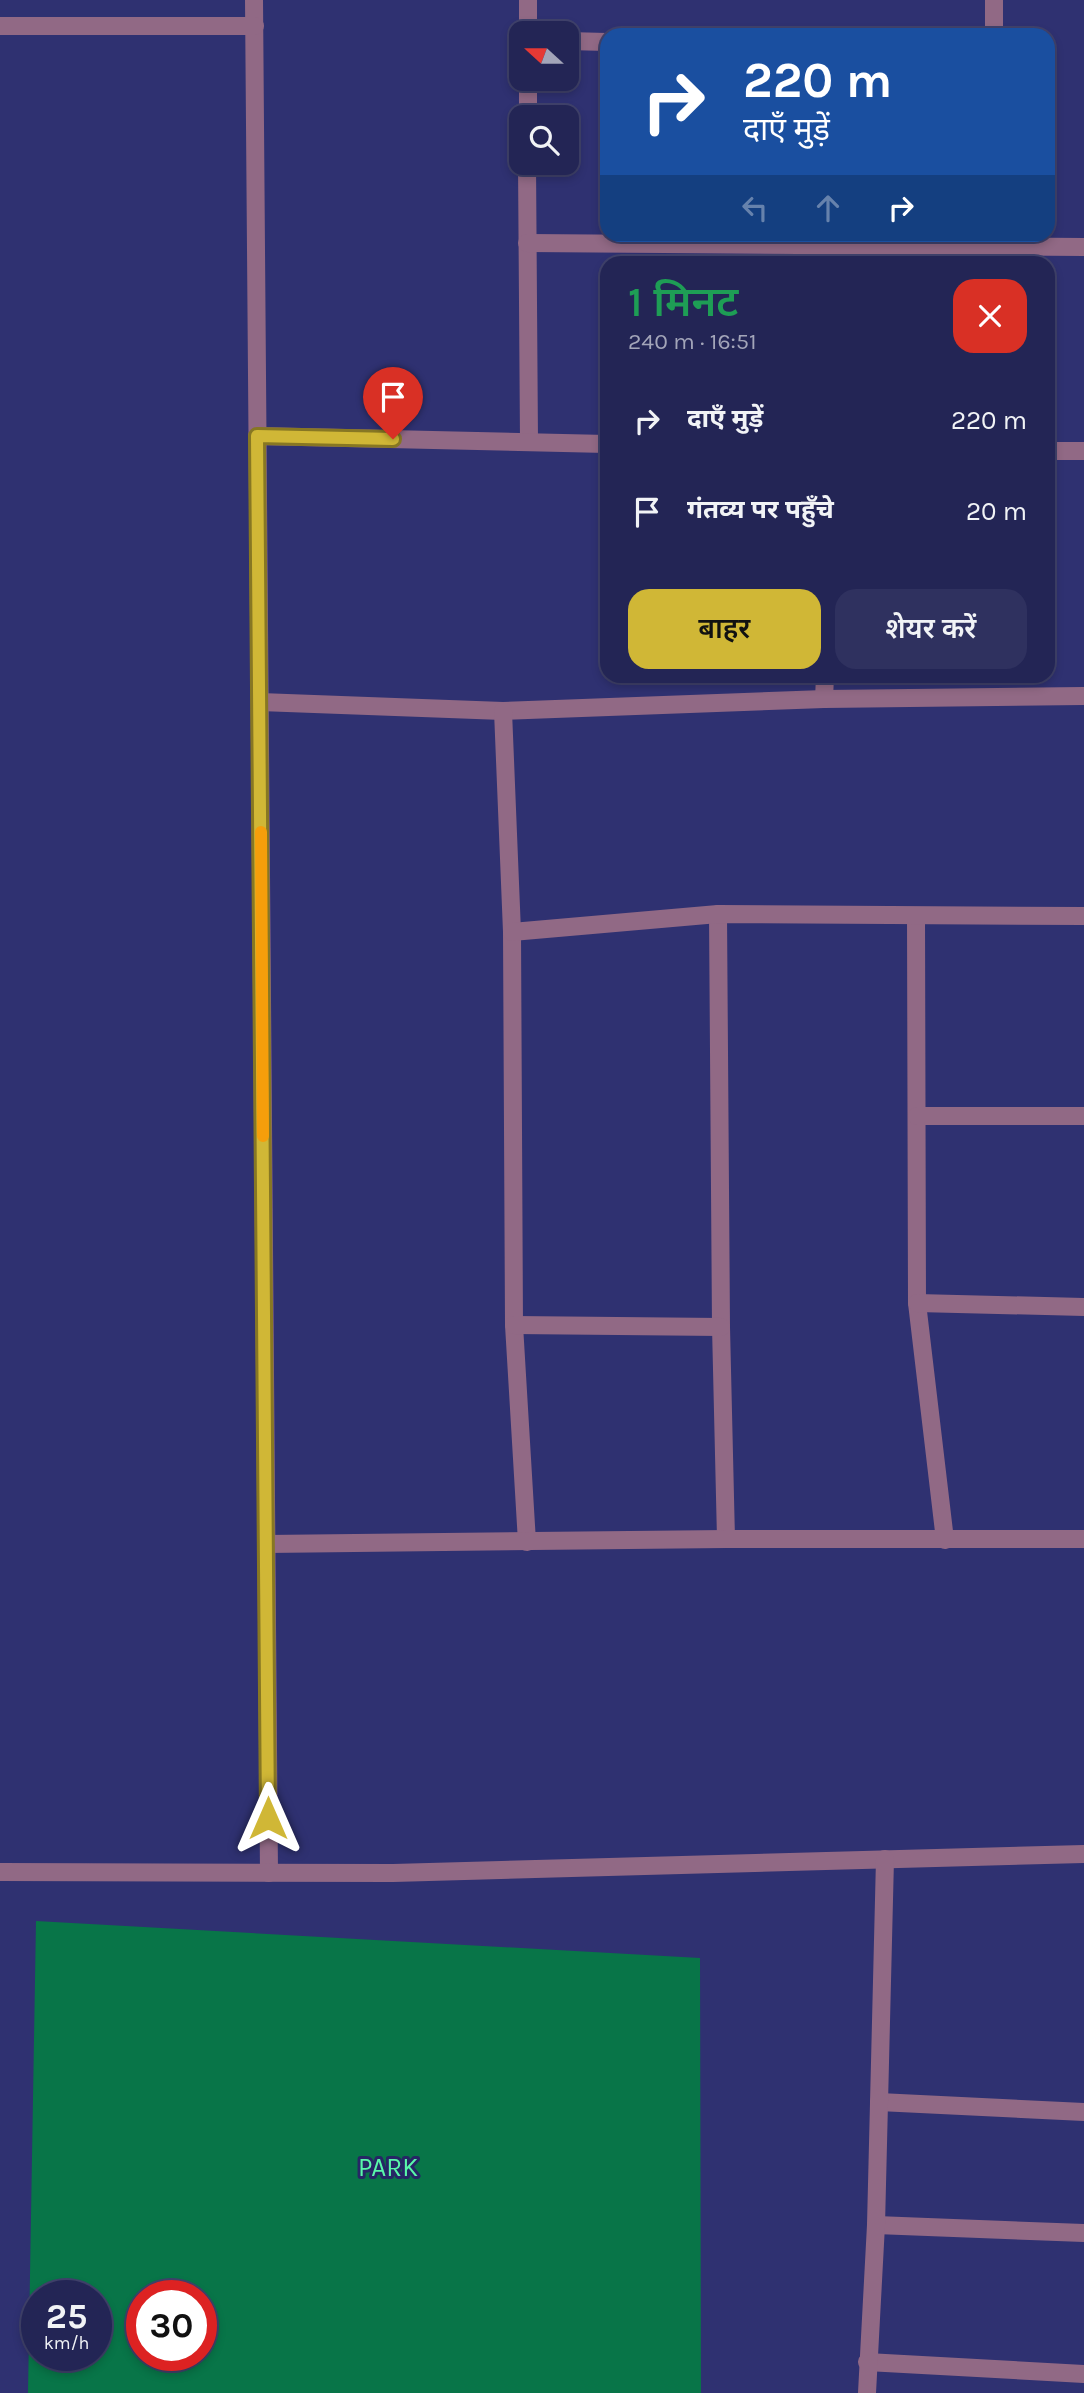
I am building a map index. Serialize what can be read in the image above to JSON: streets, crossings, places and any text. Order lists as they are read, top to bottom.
{
  "parks": ["PARK"],
  "north": "left",
  "page": {
    "turn": ["220 m", "दाएँ मुड़ें"],
    "heading": ["1 मिनट", "240 m · 16:51"],
    "list": [
      {
        "name": "दाएँ मुड़ें",
        "value": "220 m"
      },
      {
        "name": "गंतव्य पर पहुँचे",
        "value": "20 m"
      }
    ],
    "buttons": ["बाहर", "शेयर करें"],
    "speed": "25 km/h",
    "limit": "30"
  }
}
